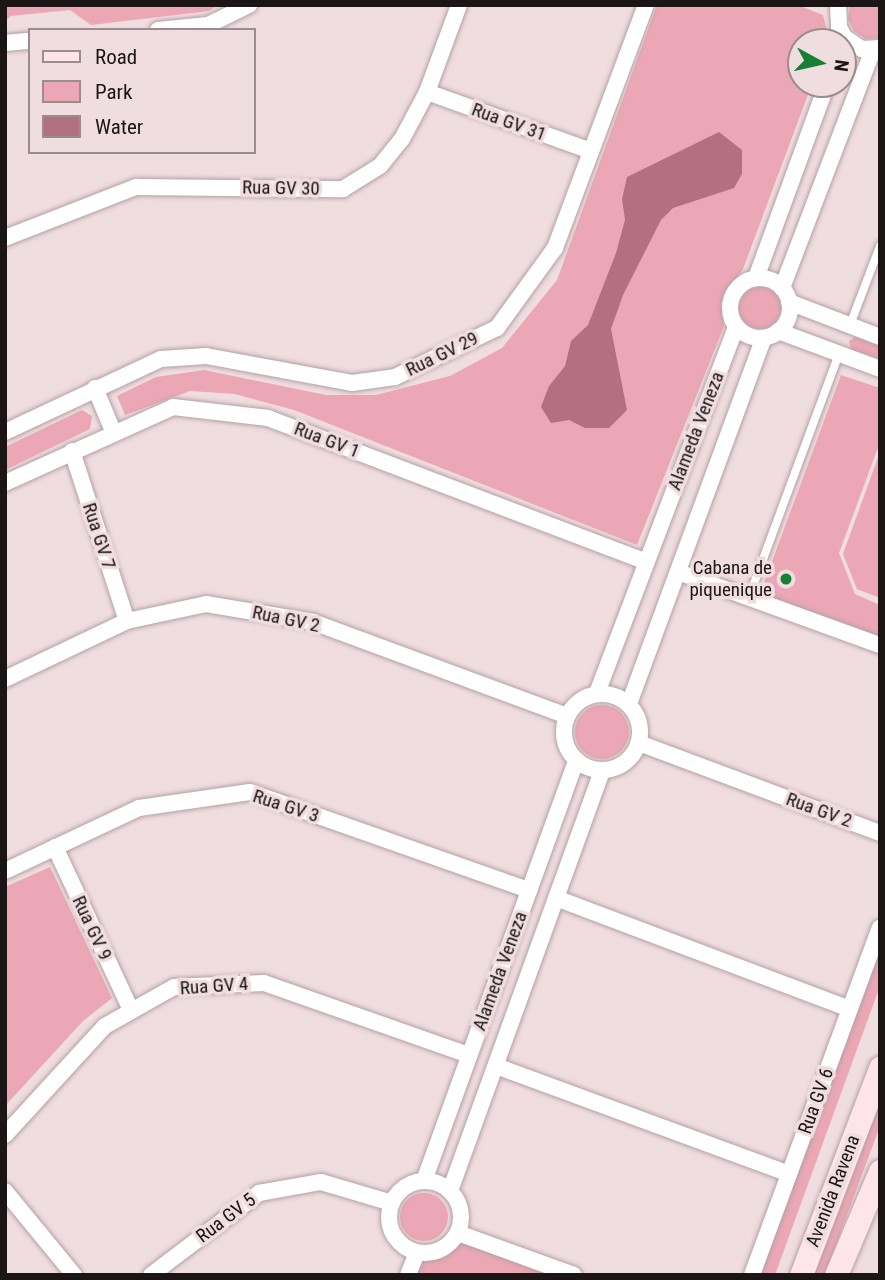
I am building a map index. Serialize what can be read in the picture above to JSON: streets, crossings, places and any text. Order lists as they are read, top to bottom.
{
  "streets": {
    "street": [
      "Rua GV 31",
      "Rua GV 30",
      "Rua GV 29",
      "Alameda Veneza",
      "Rua GV 1",
      "Rua GV 7",
      "Rua GV 2",
      "Rua GV 3",
      "Rua GV 9",
      "Rua GV 4",
      "Rua GV 6",
      "Avenida Ravena",
      "Rua GV 5"
    ]
  },
  "crossings": [
    ["Rua GV 31", "Rua GV 30"],
    ["Rua GV 31", "Rua GV 29"],
    ["Alameda Veneza", "Rua GV 1"],
    ["Alameda Veneza", "Rua GV 2"],
    ["Alameda Veneza", "Rua GV 3"],
    ["Alameda Veneza", "Rua GV 4"],
    ["Alameda Veneza", "Rua GV 5"],
    ["Rua GV 1", "Rua GV 7"],
    ["Rua GV 7", "Rua GV 2"],
    ["Rua GV 3", "Rua GV 9"],
    ["Rua GV 9", "Rua GV 4"]
  ],
  "places": ["Cabana de piquenique"],
  "legend": ["Road", "Park", "Water"],
  "north": "right"
}
